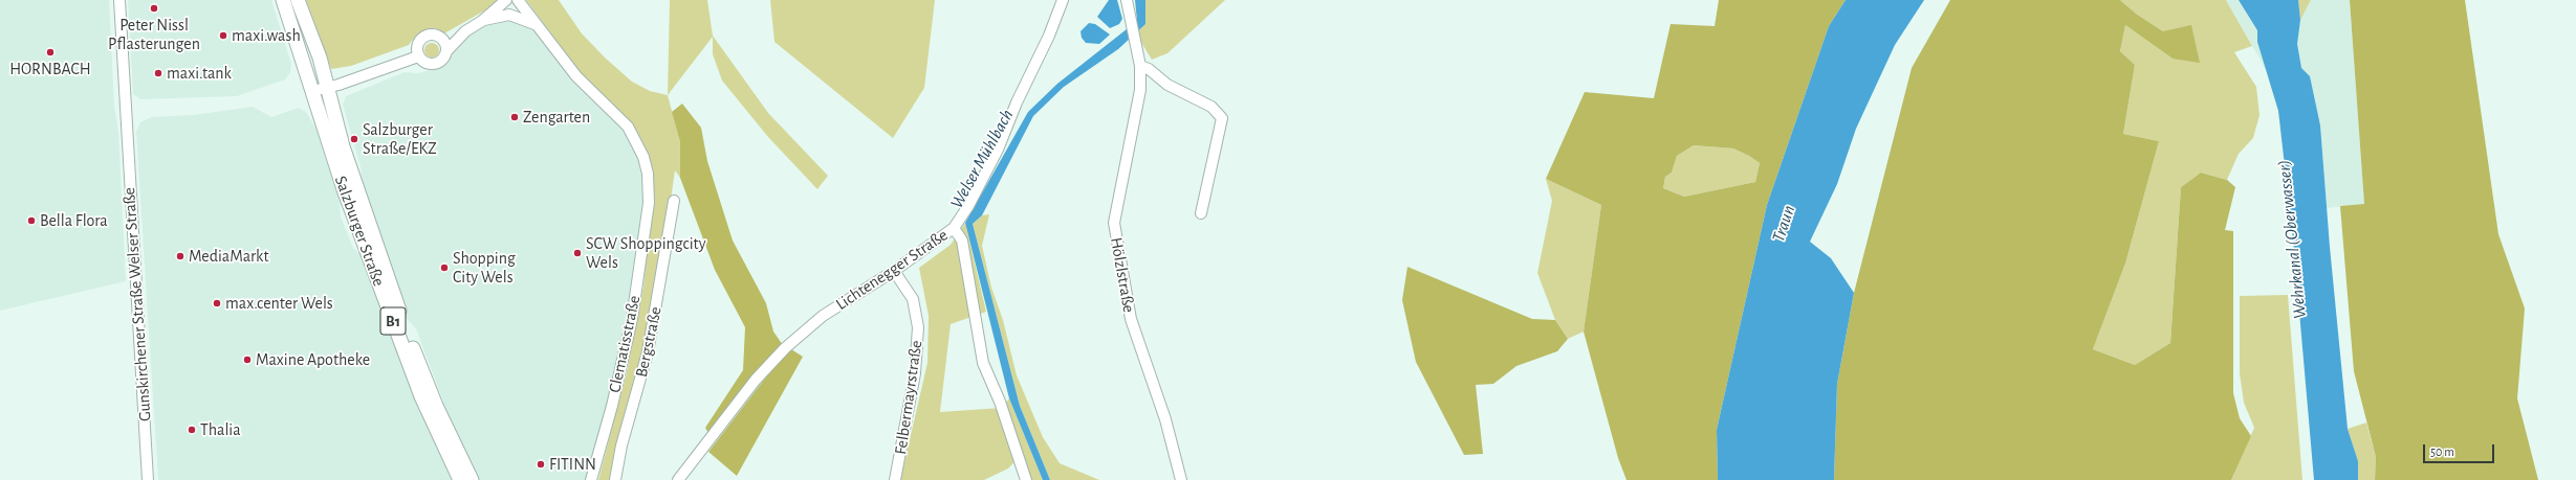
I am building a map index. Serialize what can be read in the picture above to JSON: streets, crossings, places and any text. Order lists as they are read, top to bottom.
{
  "streets": {
    "main road": ["Salzburger Straße", "B1"],
    "street": [
      "Lichtenegger Straße",
      "Hölzlstraße",
      "Gunskirchener Straße Welser Straße",
      "Bergstraße",
      "Clematisstraße",
      "Felbermayrstraße"
    ]
  },
  "crossings": [
    ["Lichtenegger Straße", "Felbermayrstraße"]
  ],
  "water": ["Welser Mühlbach", "Traun", "Wehrkanal (Oberwasser)"],
  "places": [
    "Peter Nissl Pflasterungen",
    "maxi.wash",
    "HORNBACH",
    "maxi.tank",
    "Zengarten",
    "Salzburger Straße/EKZ",
    "Bella Flora",
    "SCW Shoppingcity Wels",
    "MediaMarkt",
    "Shopping City Wels",
    "max.center Wels",
    "Maxine Apotheke",
    "Thalia",
    "FITINN"
  ],
  "scale_bar": "50 m"
}
